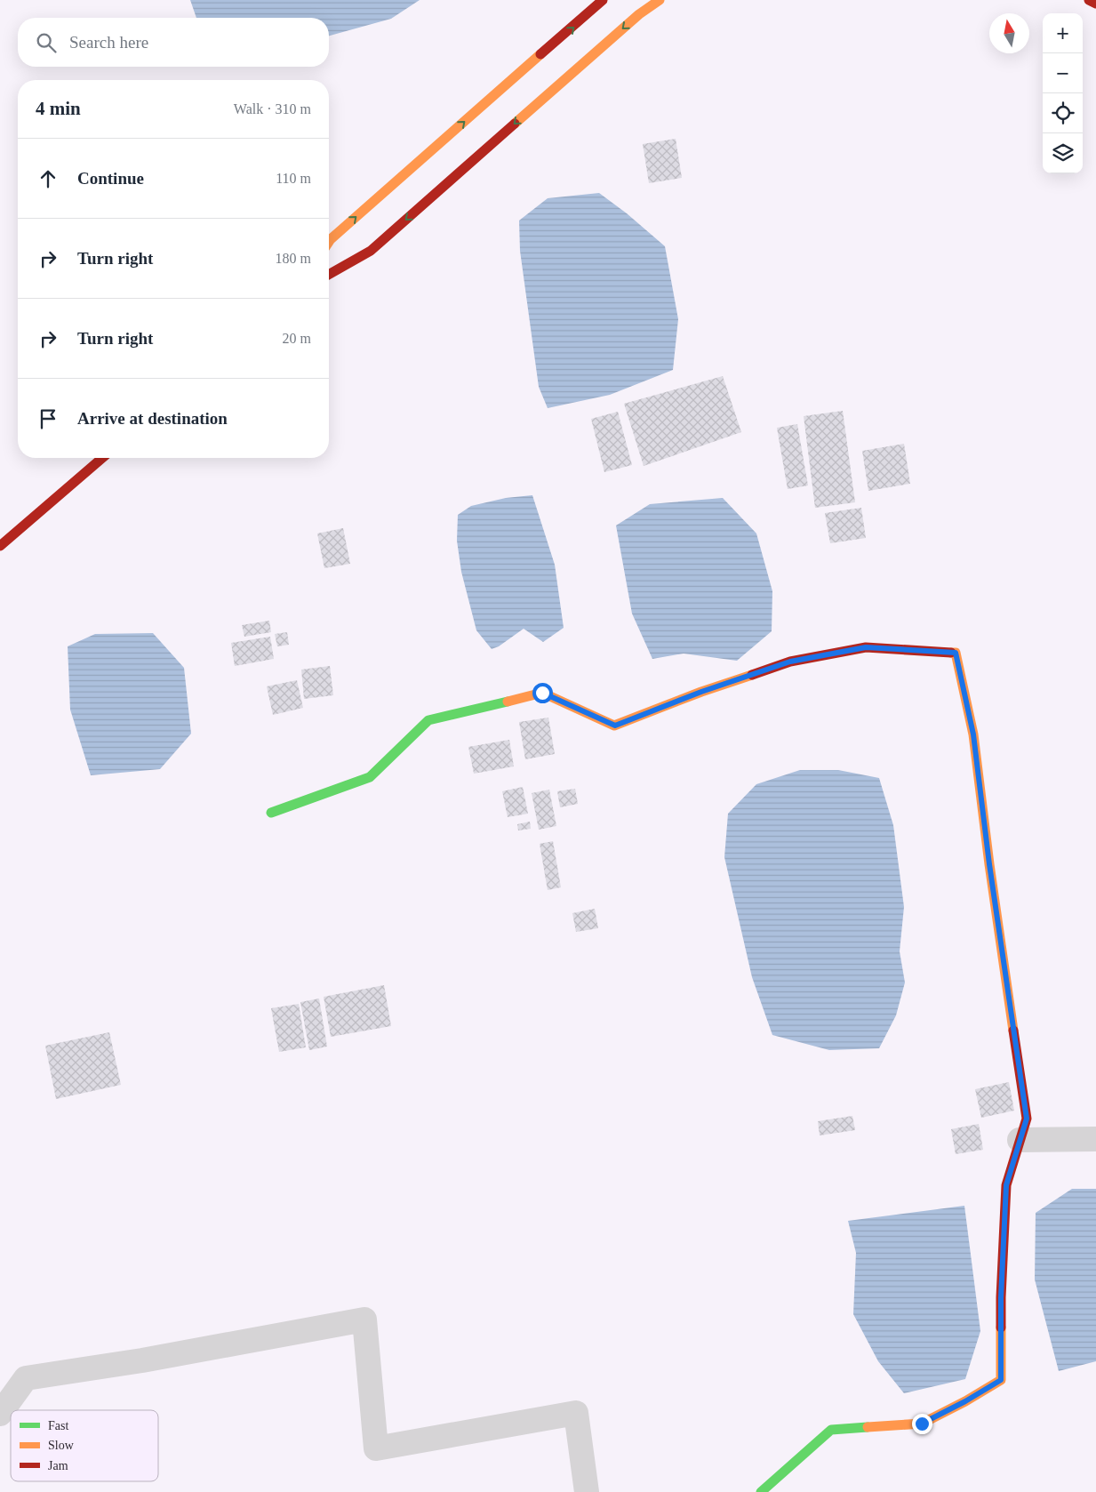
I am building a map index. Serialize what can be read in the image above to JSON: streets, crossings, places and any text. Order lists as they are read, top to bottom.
{
  "legend": ["Fast", "Slow", "Jam"],
  "north": "top",
  "page": {
    "map_buttons": ["+", "−"],
    "search": "Search here",
    "heading": ["4 min", "Walk · 310 m"],
    "list": [
      ["Continue", "110 m"],
      ["Turn right", "180 m"],
      ["Turn right", "20 m"],
      "Arrive at destination"
    ]
  }
}
